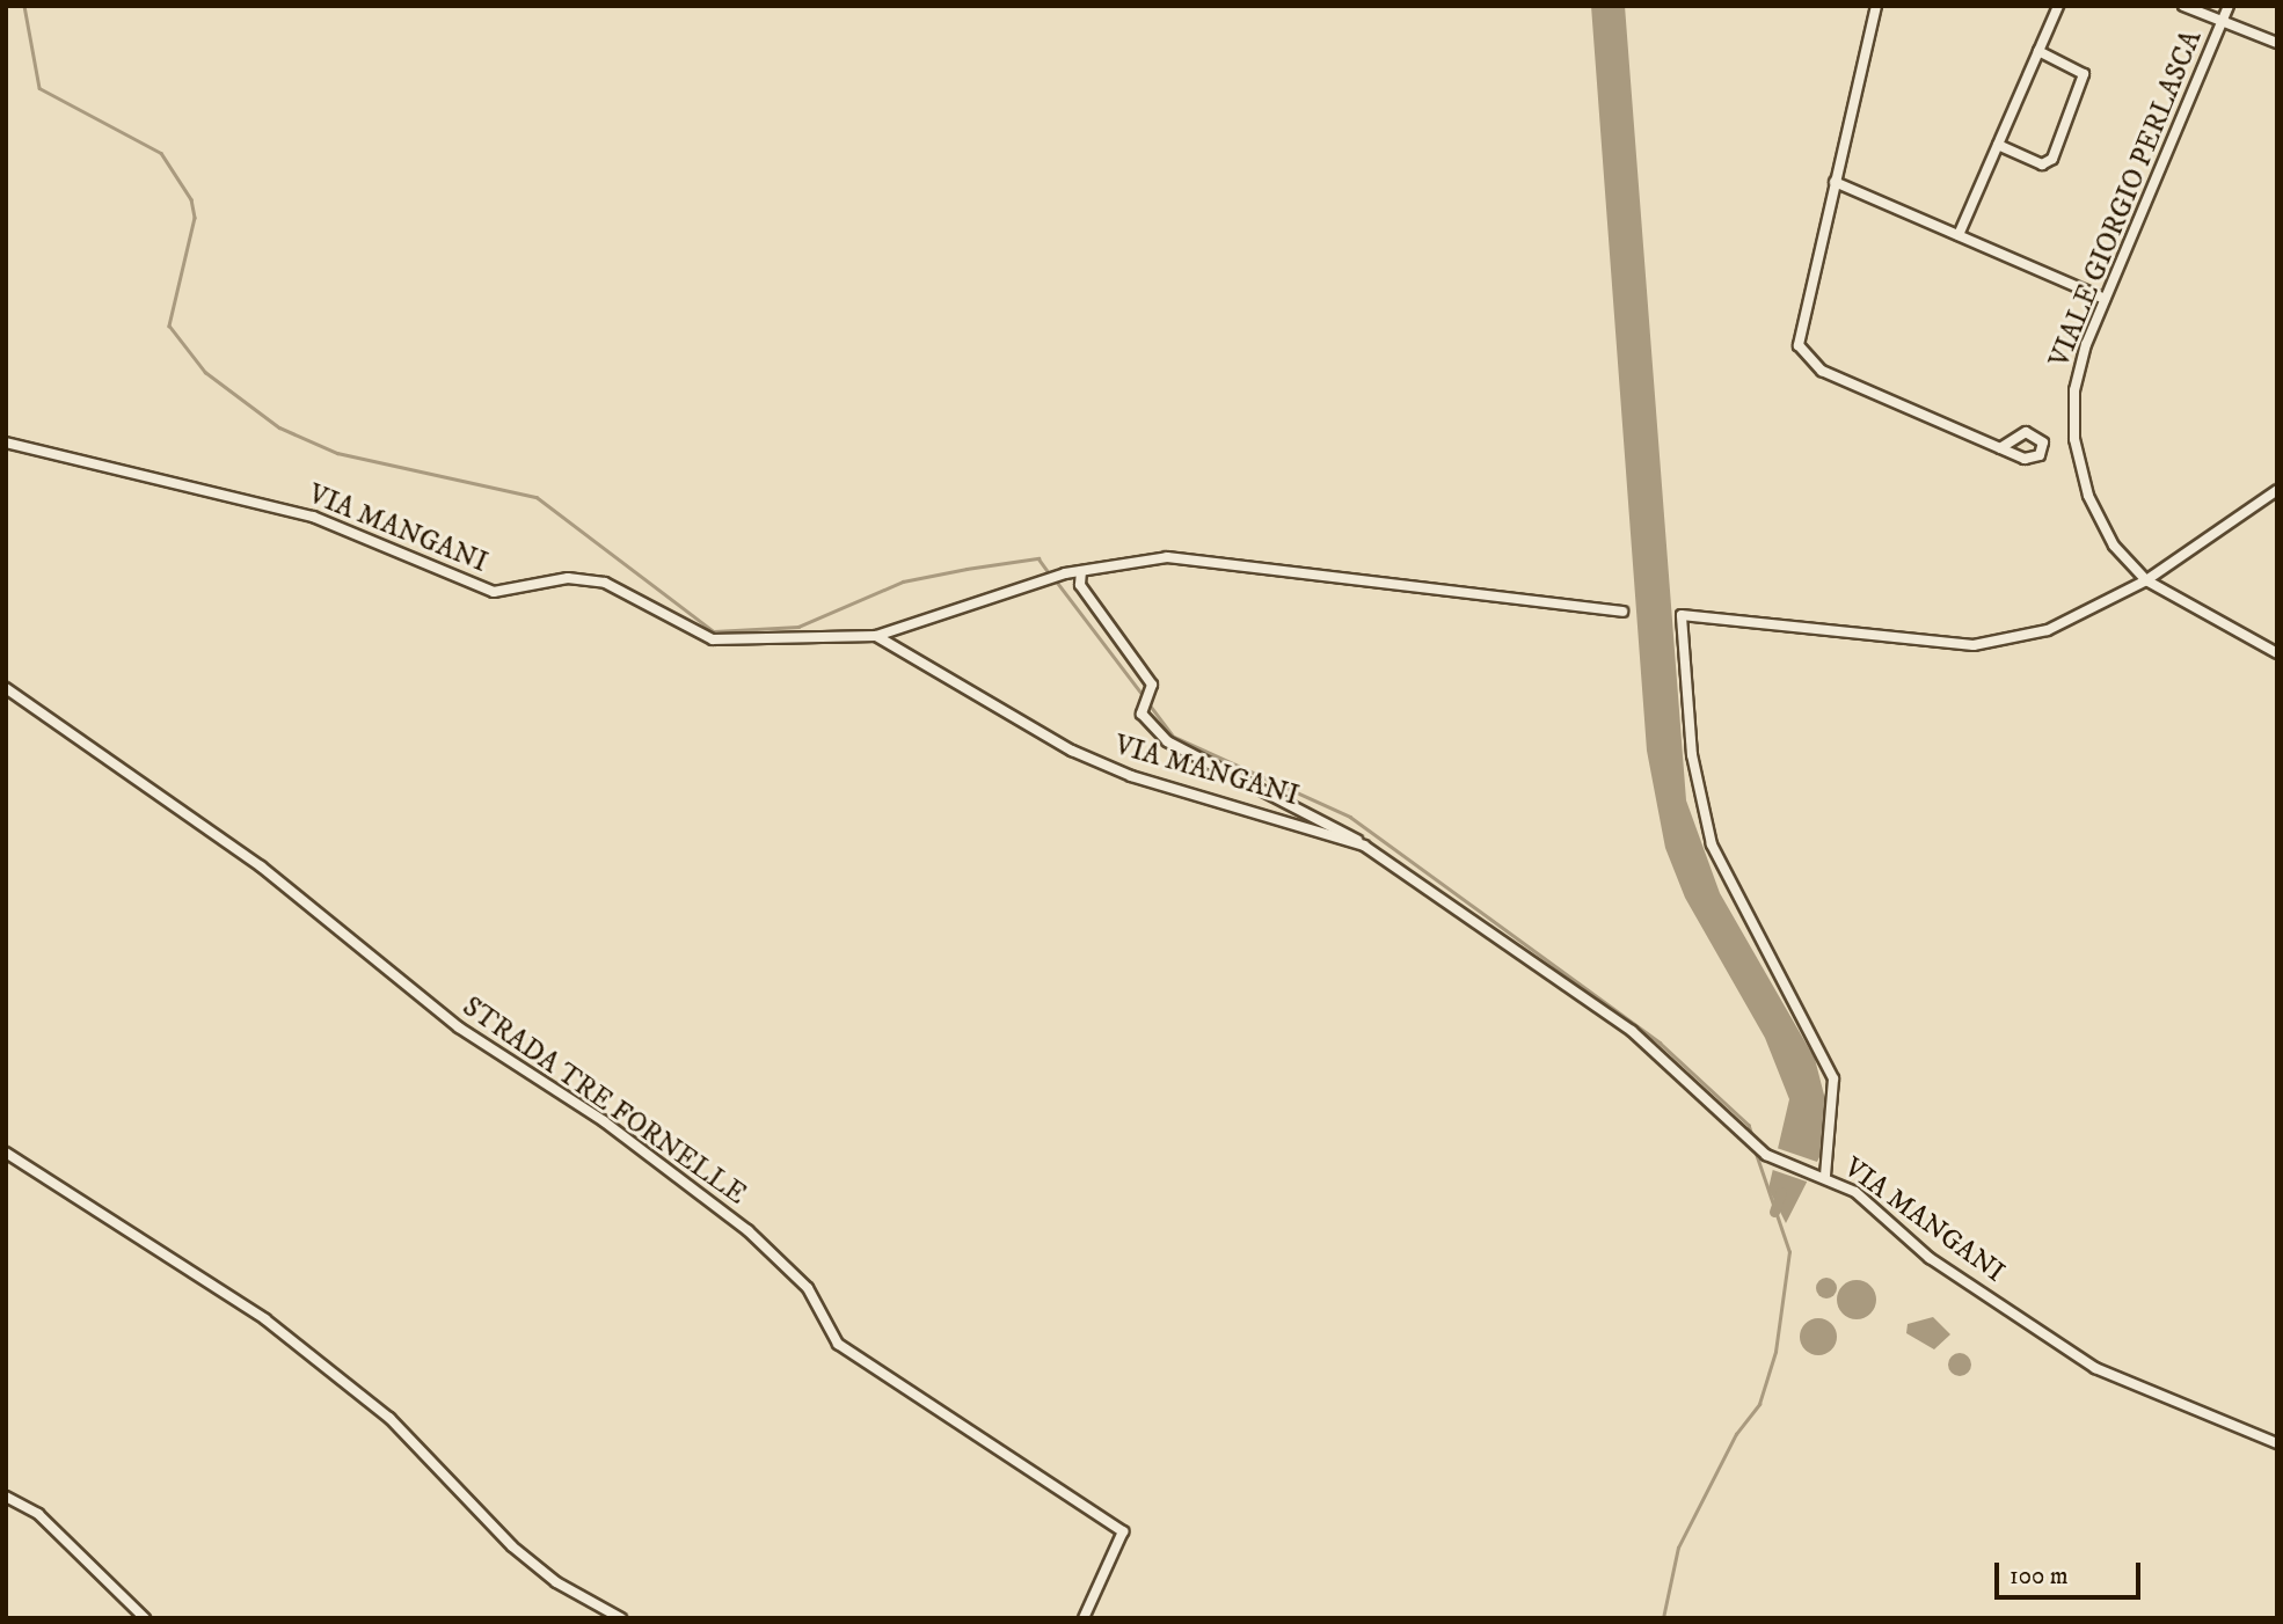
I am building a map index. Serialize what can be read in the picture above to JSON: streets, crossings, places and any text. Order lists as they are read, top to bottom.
{
  "streets": {
    "street": ["VIALE GIORGIO PERLASCA", "VIA MANGANI", "STRADA TRE FORNELLE"]
  },
  "scale_bar": "100 m"
}
